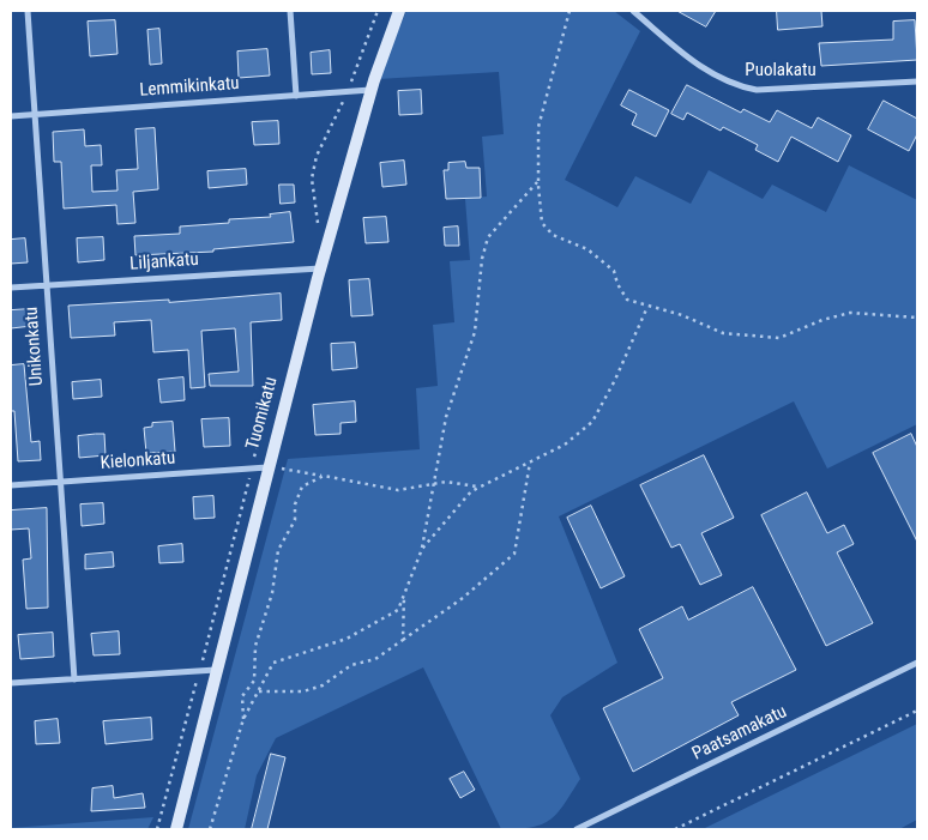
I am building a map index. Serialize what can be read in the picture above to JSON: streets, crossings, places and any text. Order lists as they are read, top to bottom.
{
  "streets": {
    "street": [
      "Puolakatu",
      "Lemmikinkatu",
      "Liljankatu",
      "Unikonkatu",
      "Tuomikatu",
      "Kielonkatu",
      "Paatsamakatu"
    ]
  },
  "crossings": [
    ["Lemmikinkatu", "Unikonkatu"],
    ["Lemmikinkatu", "Tuomikatu"],
    ["Liljankatu", "Unikonkatu"],
    ["Liljankatu", "Tuomikatu"],
    ["Unikonkatu", "Kielonkatu"],
    ["Tuomikatu", "Kielonkatu"]
  ]
}
